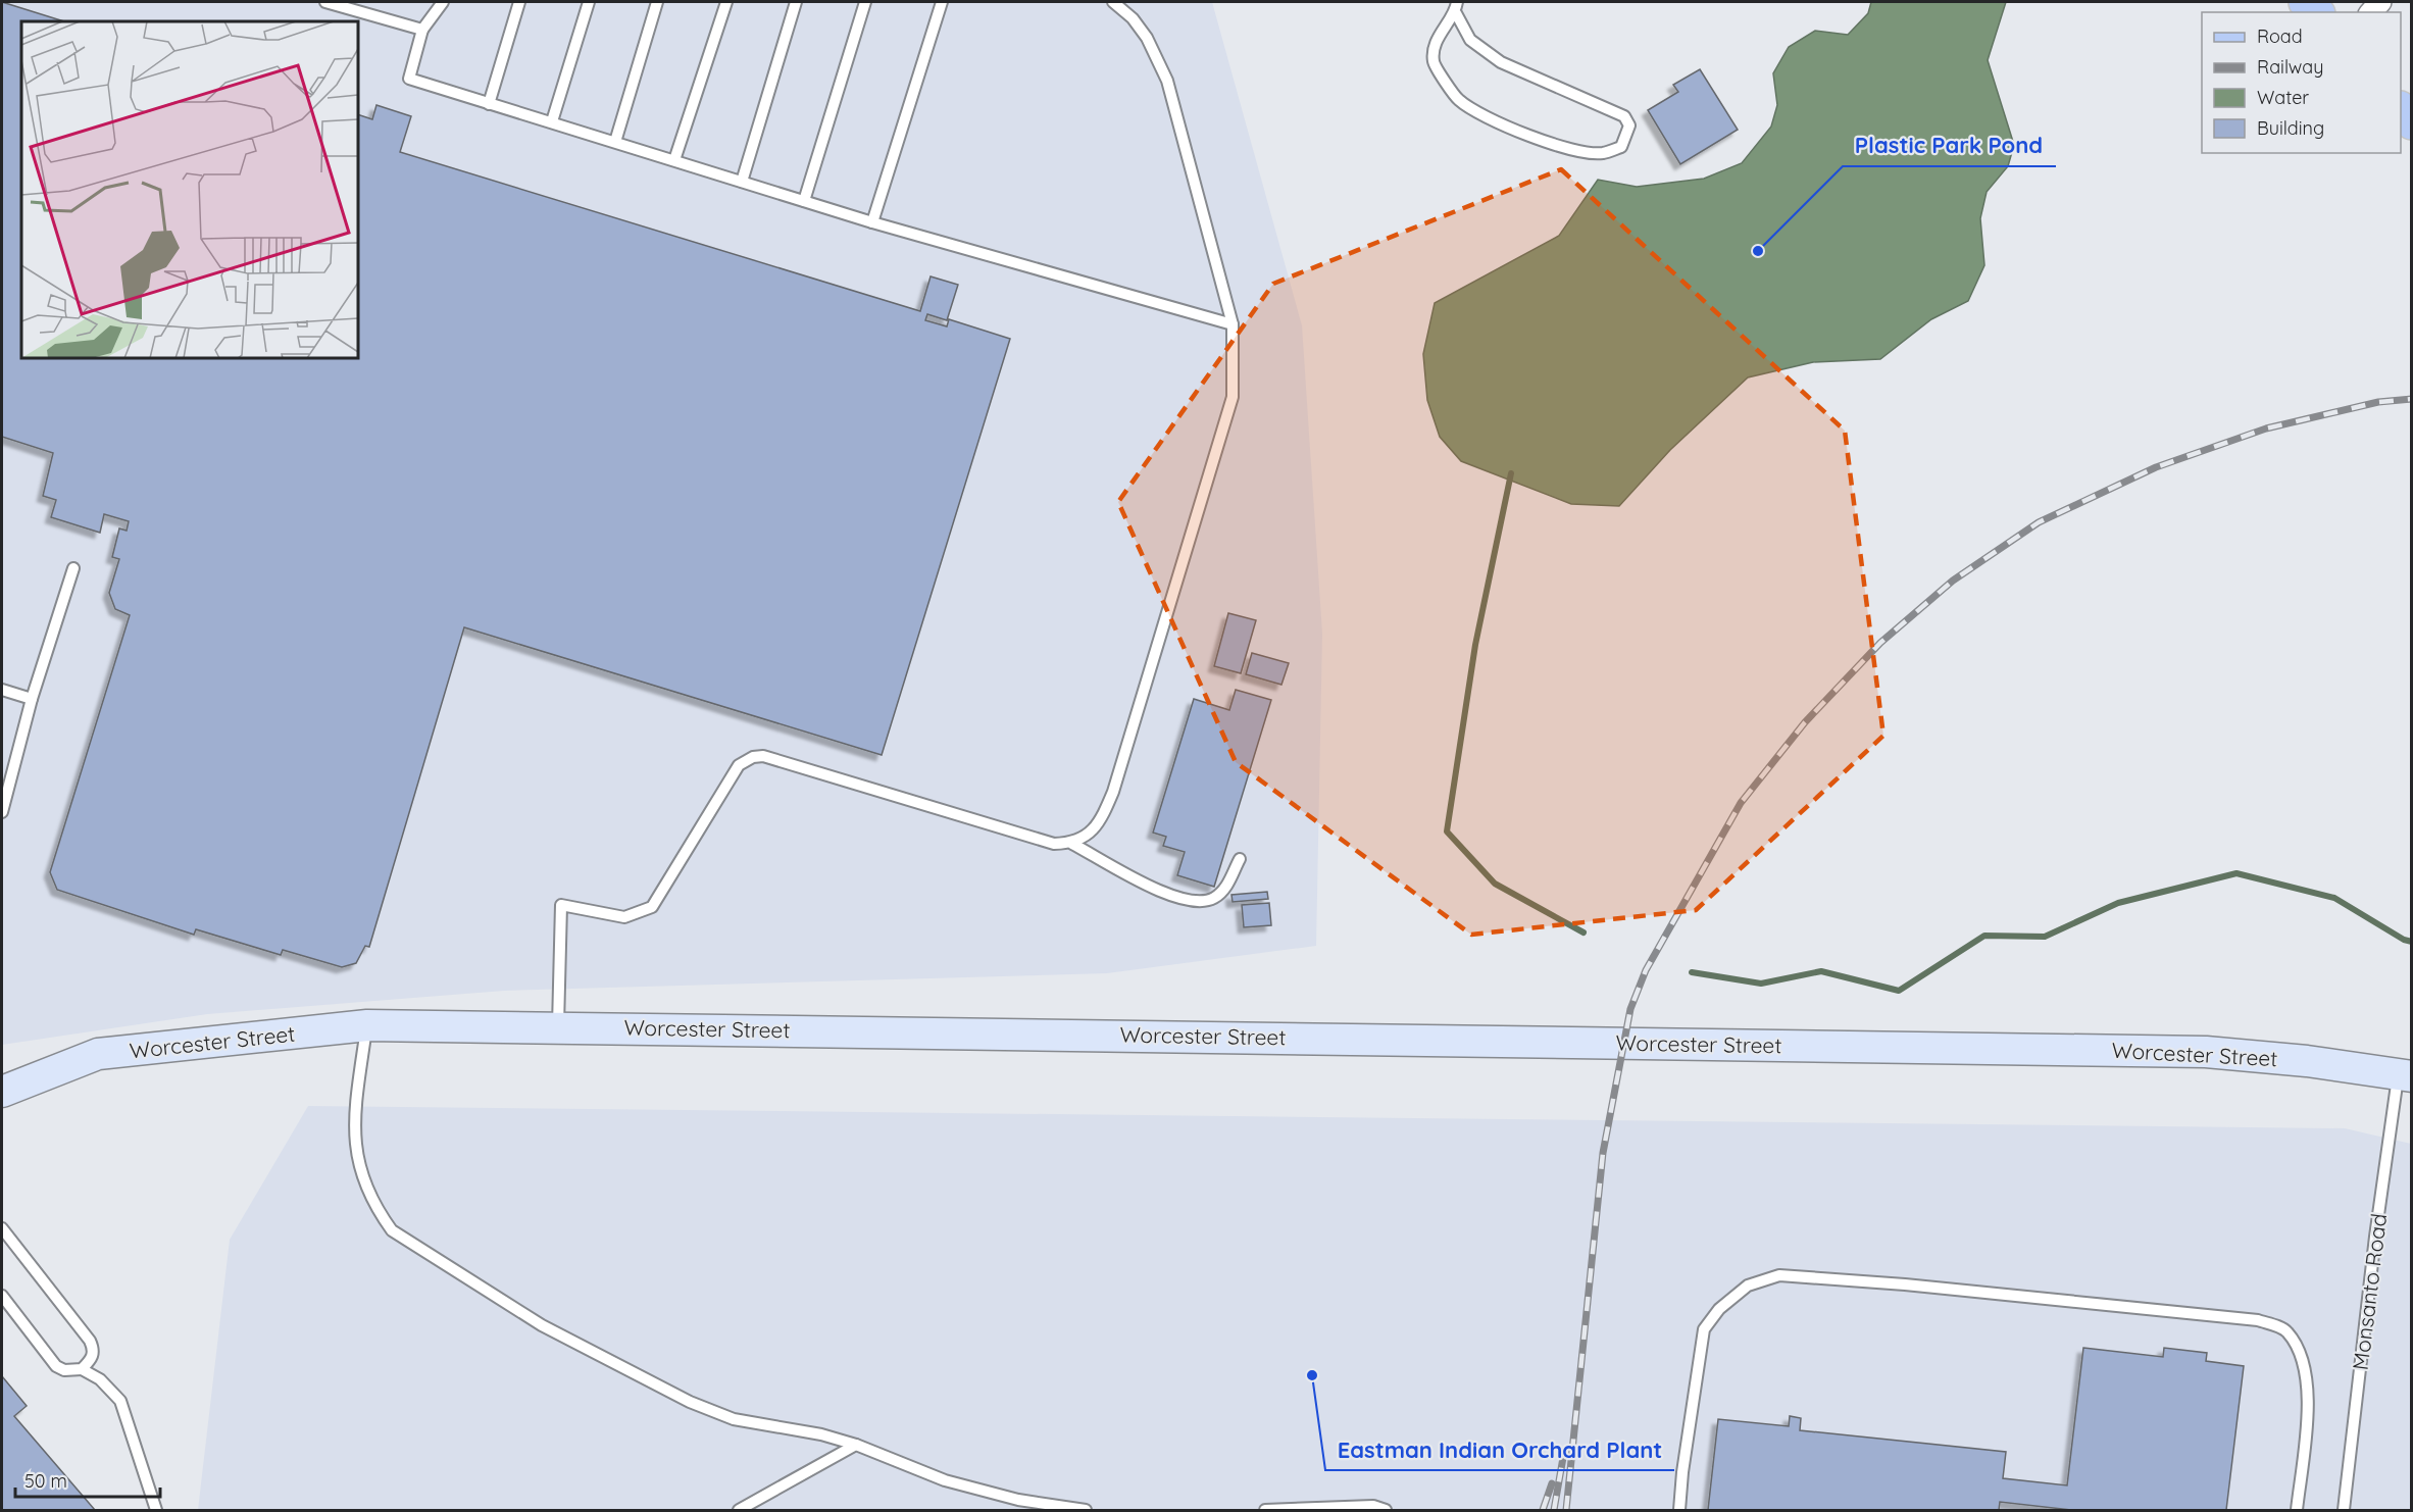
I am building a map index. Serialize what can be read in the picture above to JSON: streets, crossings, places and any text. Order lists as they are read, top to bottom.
{
  "streets": {
    "main road": ["Worcester Street"],
    "lane": ["Monsanto Road"]
  },
  "crossings": [
    ["Worcester Street", "Monsanto Road"]
  ],
  "places": ["Plastic Park Pond", "Eastman Indian Orchard Plant"],
  "legend": [
    "Road",
    "Railway",
    "Water",
    "Building"
  ],
  "scale_bar": "50 m"
}
